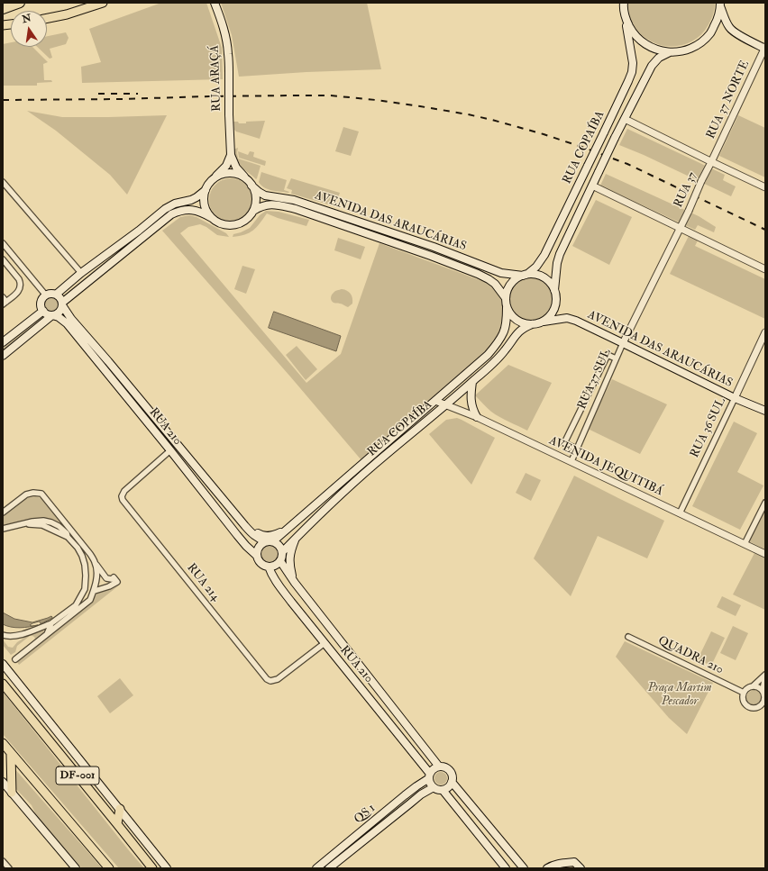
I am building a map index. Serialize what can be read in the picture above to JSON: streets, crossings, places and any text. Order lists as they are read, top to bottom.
{
  "streets": {
    "main road": [
      "RUA ARAÇÁ",
      "RUA COPAÍBA",
      "AVENIDA DAS ARAUCÁRIAS",
      "RUA 210",
      "DF-001",
      "QS 1"
    ],
    "street": [
      "RUA 37 NORTE",
      "RUA 37",
      "RUA 37 SUL",
      "RUA 36 SUL",
      "AVENIDA JEQUITIBÁ",
      "RUA 214",
      "QUADRA 210"
    ]
  },
  "crossings": [
    ["RUA ARAÇÁ", "AVENIDA DAS ARAUCÁRIAS"],
    ["RUA 37 NORTE", "RUA 37"],
    ["RUA COPAÍBA", "AVENIDA DAS ARAUCÁRIAS"],
    ["RUA COPAÍBA", "RUA 210"],
    ["RUA COPAÍBA", "AVENIDA JEQUITIBÁ"],
    ["RUA 37", "RUA 37 SUL"],
    ["AVENIDA DAS ARAUCÁRIAS", "RUA 37 SUL"],
    ["AVENIDA DAS ARAUCÁRIAS", "RUA 36 SUL"],
    ["RUA 37 SUL", "AVENIDA JEQUITIBÁ"],
    ["RUA 210", "RUA 214"],
    ["RUA 210", "QS 1"],
    ["RUA 36 SUL", "AVENIDA JEQUITIBÁ"]
  ],
  "parks": ["Praça Martim Pescador"],
  "north": "top"
}
